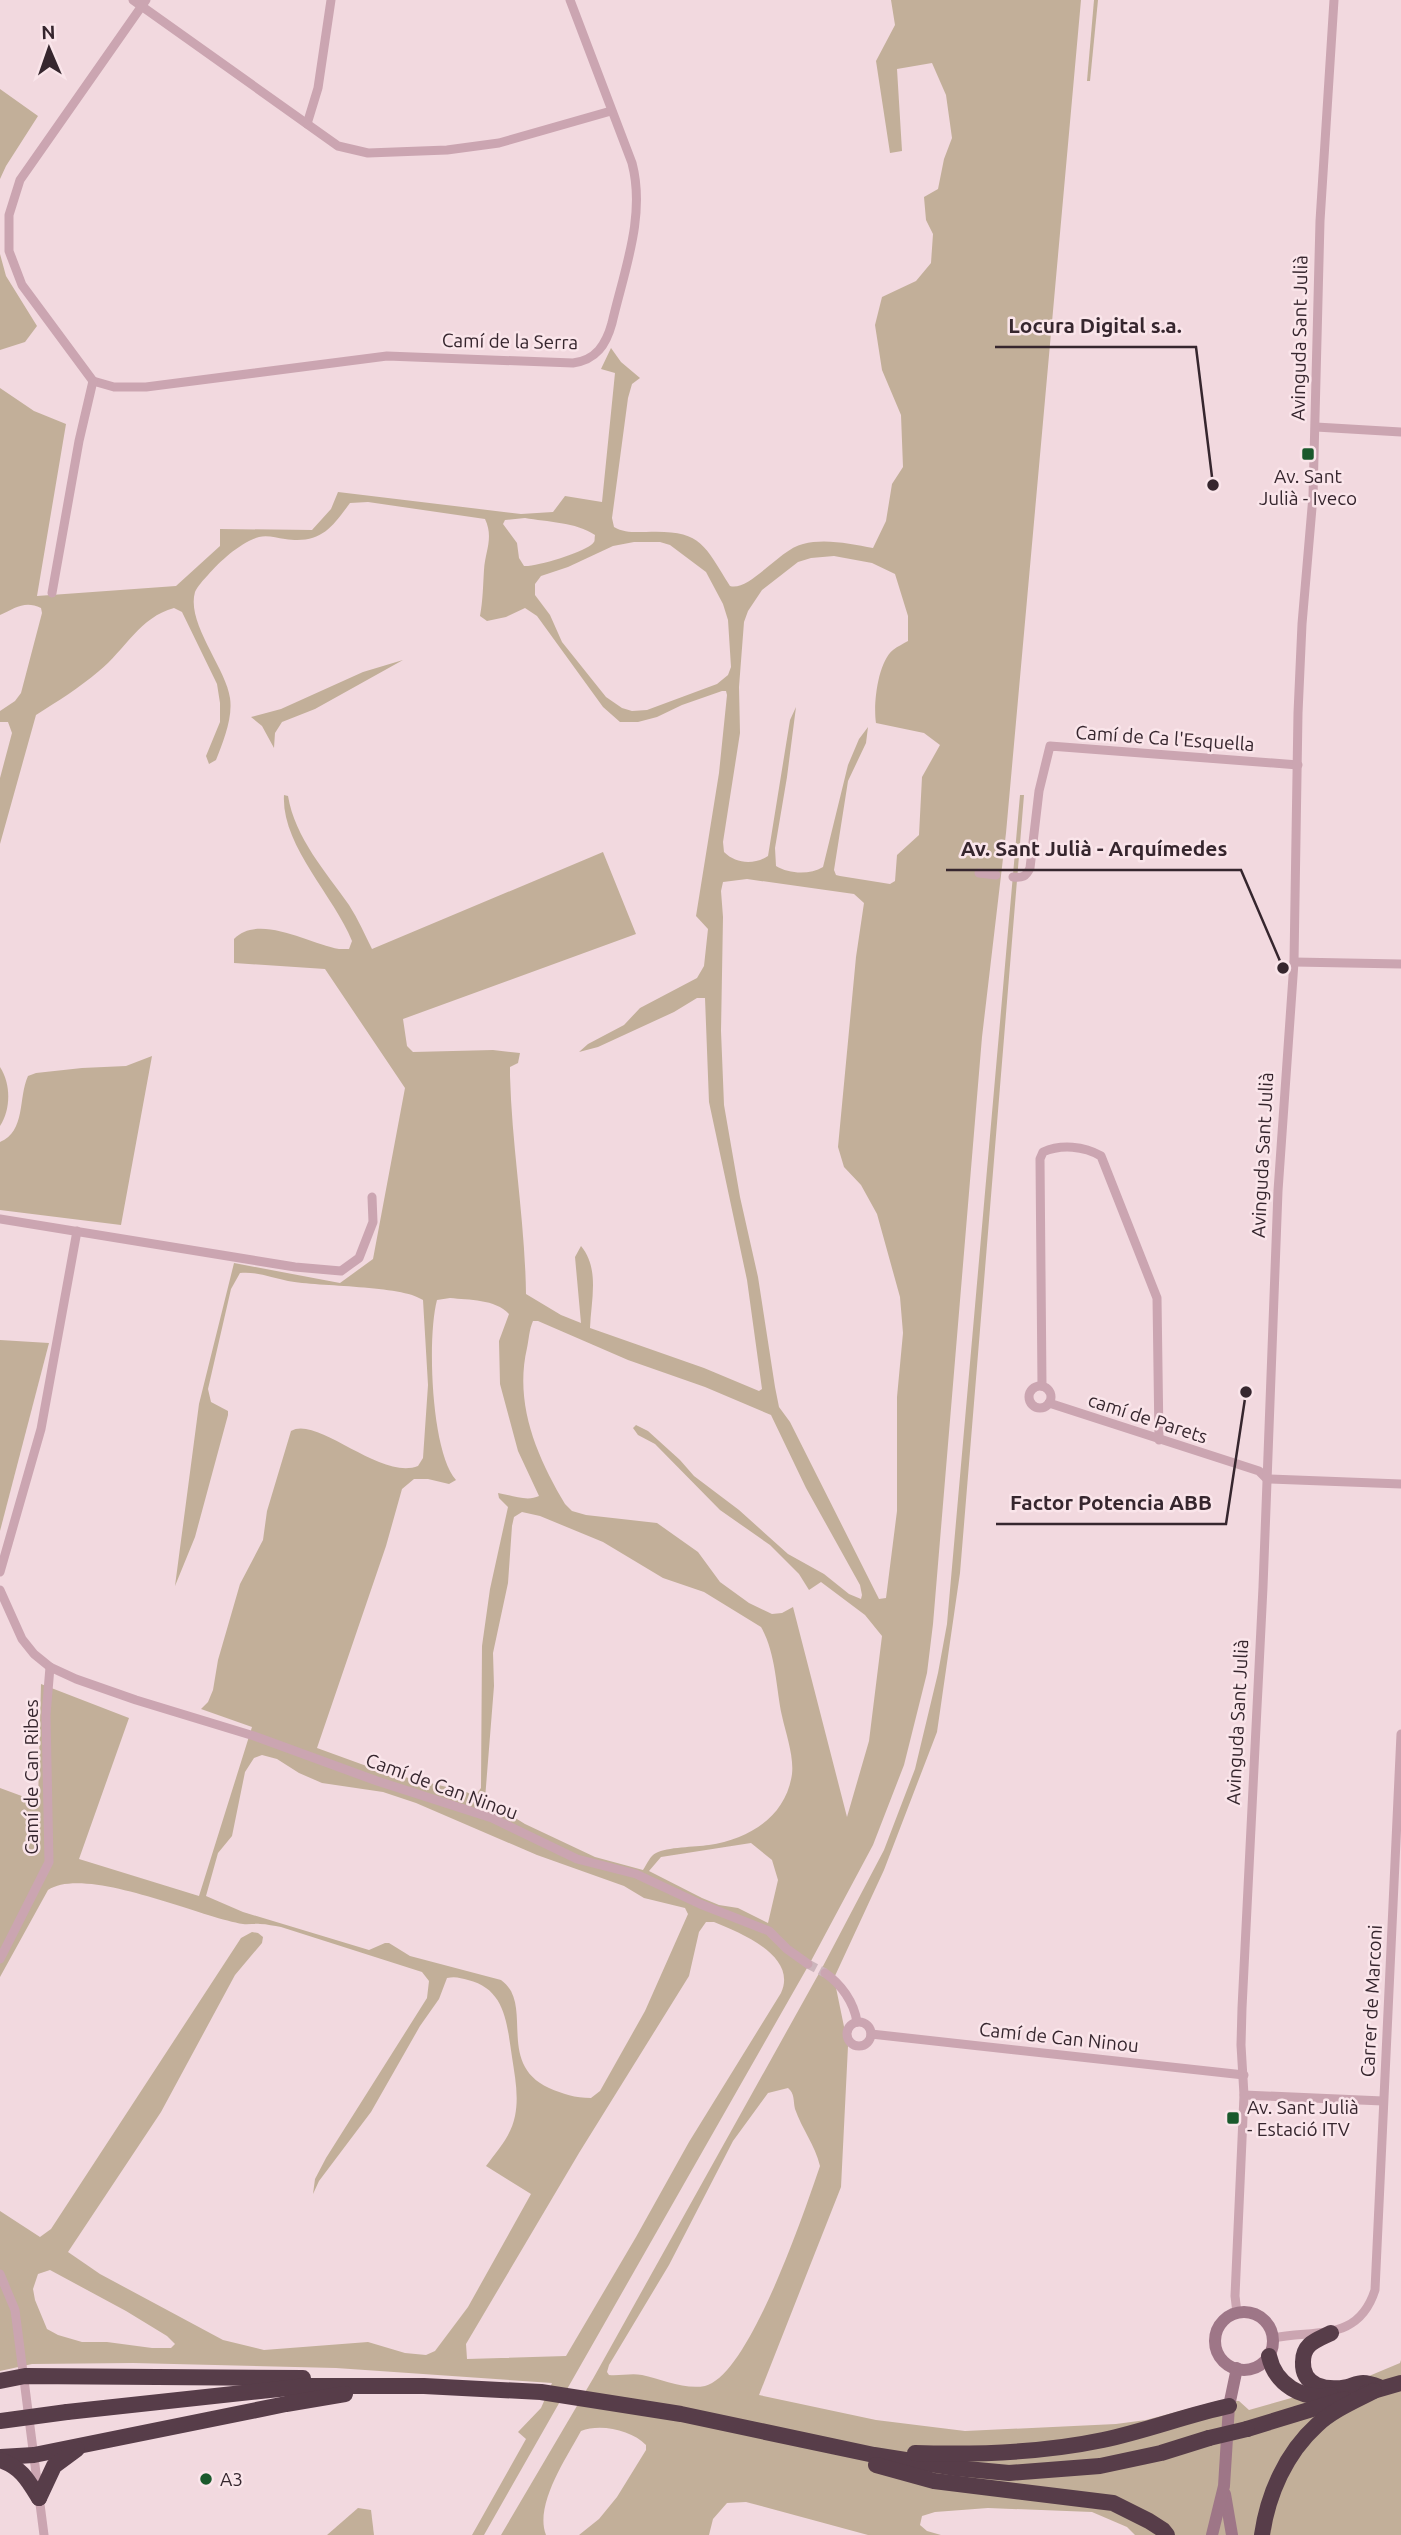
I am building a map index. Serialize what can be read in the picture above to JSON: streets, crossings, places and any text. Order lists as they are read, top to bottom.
{
  "streets": {
    "street": [
      "Avinguda Sant Julià",
      "Camí de la Serra",
      "Camí de Ca l'Esquella",
      "camí de Parets",
      "Camí de Can Ribes",
      "Camí de Can Ninou",
      "Carrer de Marconi"
    ]
  },
  "crossings": [
    ["Avinguda Sant Julià", "Camí de Ca l'Esquella"],
    ["Avinguda Sant Julià", "camí de Parets"],
    ["Avinguda Sant Julià", "Camí de Can Ninou"],
    ["Camí de Can Ribes", "Camí de Can Ninou"]
  ],
  "places": {
    "transit": ["Av. Sant Julià - Iveco", "Av. Sant Julià - Estació ITV"],
    "other": [
      "Locura Digital s.a.",
      "Av. Sant Julià - Arquímedes",
      "Factor Potencia ABB",
      "A3"
    ]
  },
  "north": "top"
}
